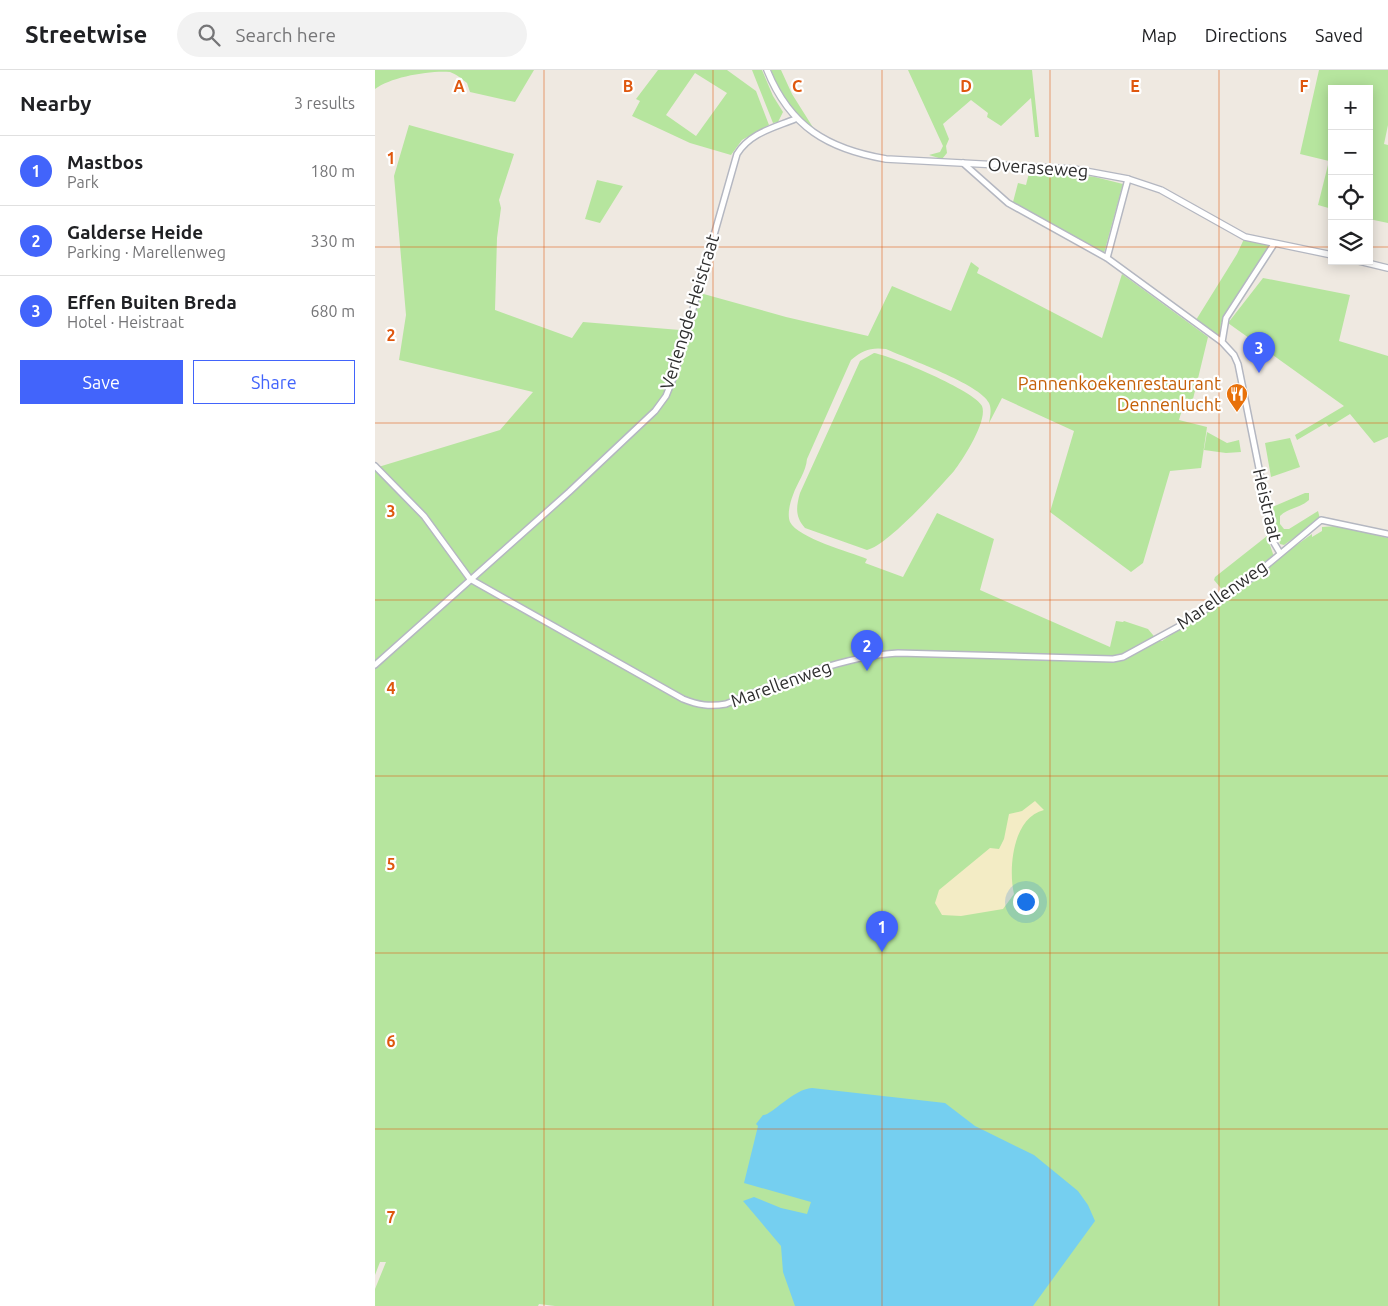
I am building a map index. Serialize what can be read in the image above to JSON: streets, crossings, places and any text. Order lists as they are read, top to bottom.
{
  "streets": {
    "street": [
      "Overaseweg",
      "Verlengde Heistraat",
      "Heistraat",
      "Marellenweg"
    ]
  },
  "crossings": [
    ["Overaseweg", "Verlengde Heistraat"],
    ["Overaseweg", "Heistraat"],
    ["Verlengde Heistraat", "Marellenweg"],
    ["Heistraat", "Marellenweg"]
  ],
  "places": {
    "restaurant": ["Pannenkoekenrestaurant Dennenlucht"]
  },
  "page": {
    "header": "Streetwise",
    "search": "Search here",
    "nav": ["Map", "Directions", "Saved"],
    "heading": ["Nearby", "3 results"],
    "map_buttons": ["+", "−"],
    "list": [
      {
        "mark": "1",
        "name": "Mastbos",
        "note": "Park",
        "value": "180 m"
      },
      {
        "mark": "2",
        "name": "Galderse Heide",
        "note": "Parking · Marellenweg",
        "value": "330 m"
      },
      {
        "mark": "3",
        "name": "Effen Buiten Breda",
        "note": "Hotel · Heistraat",
        "value": "680 m"
      }
    ],
    "pins": ["3", "2", "1"],
    "buttons": ["Save", "Share"]
  },
  "grid": {
    "columns": [
      "A",
      "B",
      "C",
      "D",
      "E",
      "F"
    ],
    "rows": [
      "1",
      "2",
      "3",
      "4",
      "5",
      "6",
      "7"
    ]
  }
}
